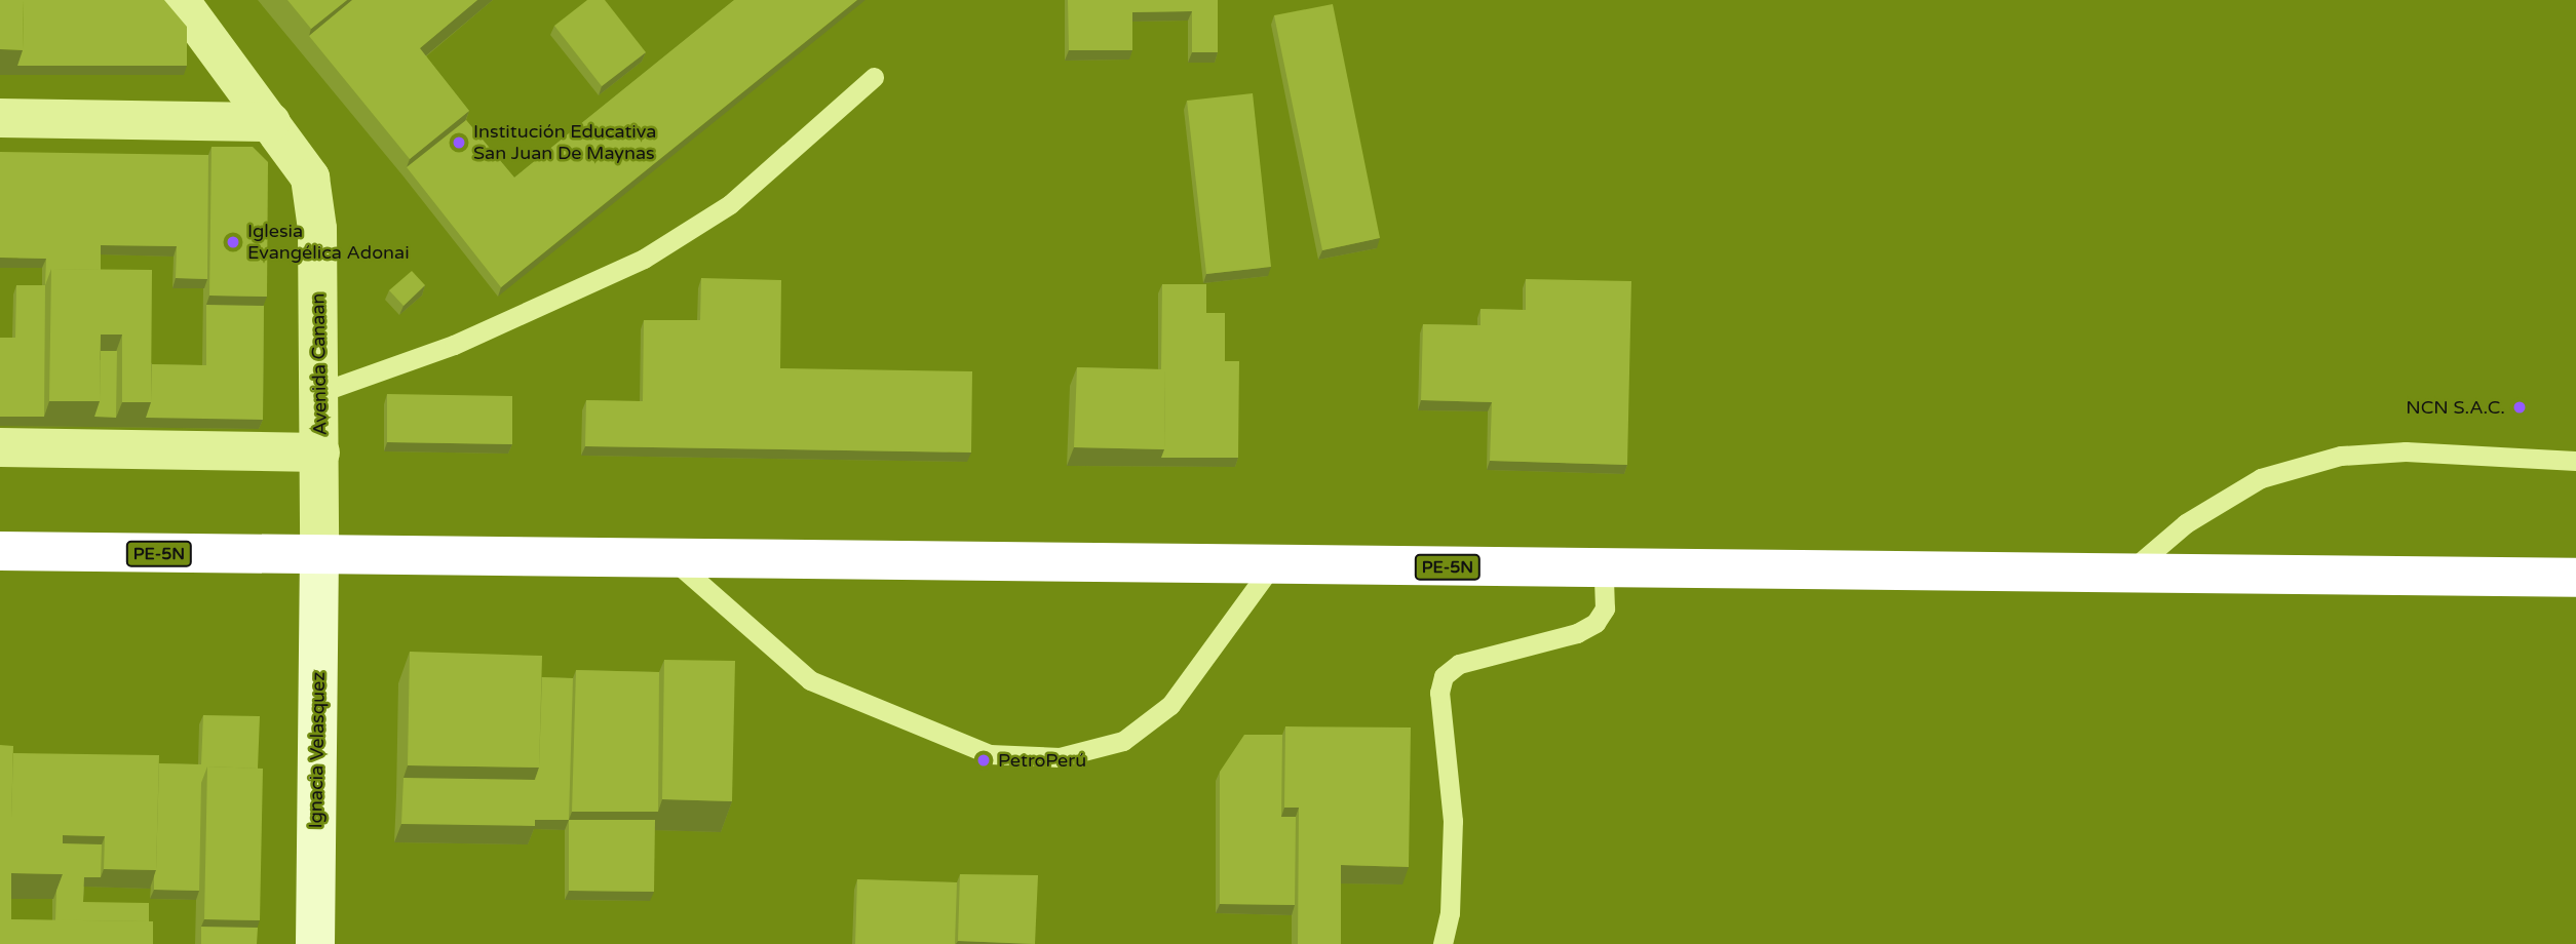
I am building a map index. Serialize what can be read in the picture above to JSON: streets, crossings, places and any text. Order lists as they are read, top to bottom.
{
  "streets": {
    "highway": ["PE-5N"],
    "main road": ["Ignacia Velasquez"],
    "street": ["Avenida Canaan"]
  },
  "crossings": [
    ["Avenida Canaan", "PE-5N"],
    ["Avenida Canaan", "Ignacia Velasquez"],
    ["PE-5N", "Ignacia Velasquez"]
  ],
  "places": [
    "Institución Educativa San Juan De Maynas",
    "Iglesia Evangélica Adonai",
    "NCN S.A.C.",
    "PetroPerú"
  ]
}
